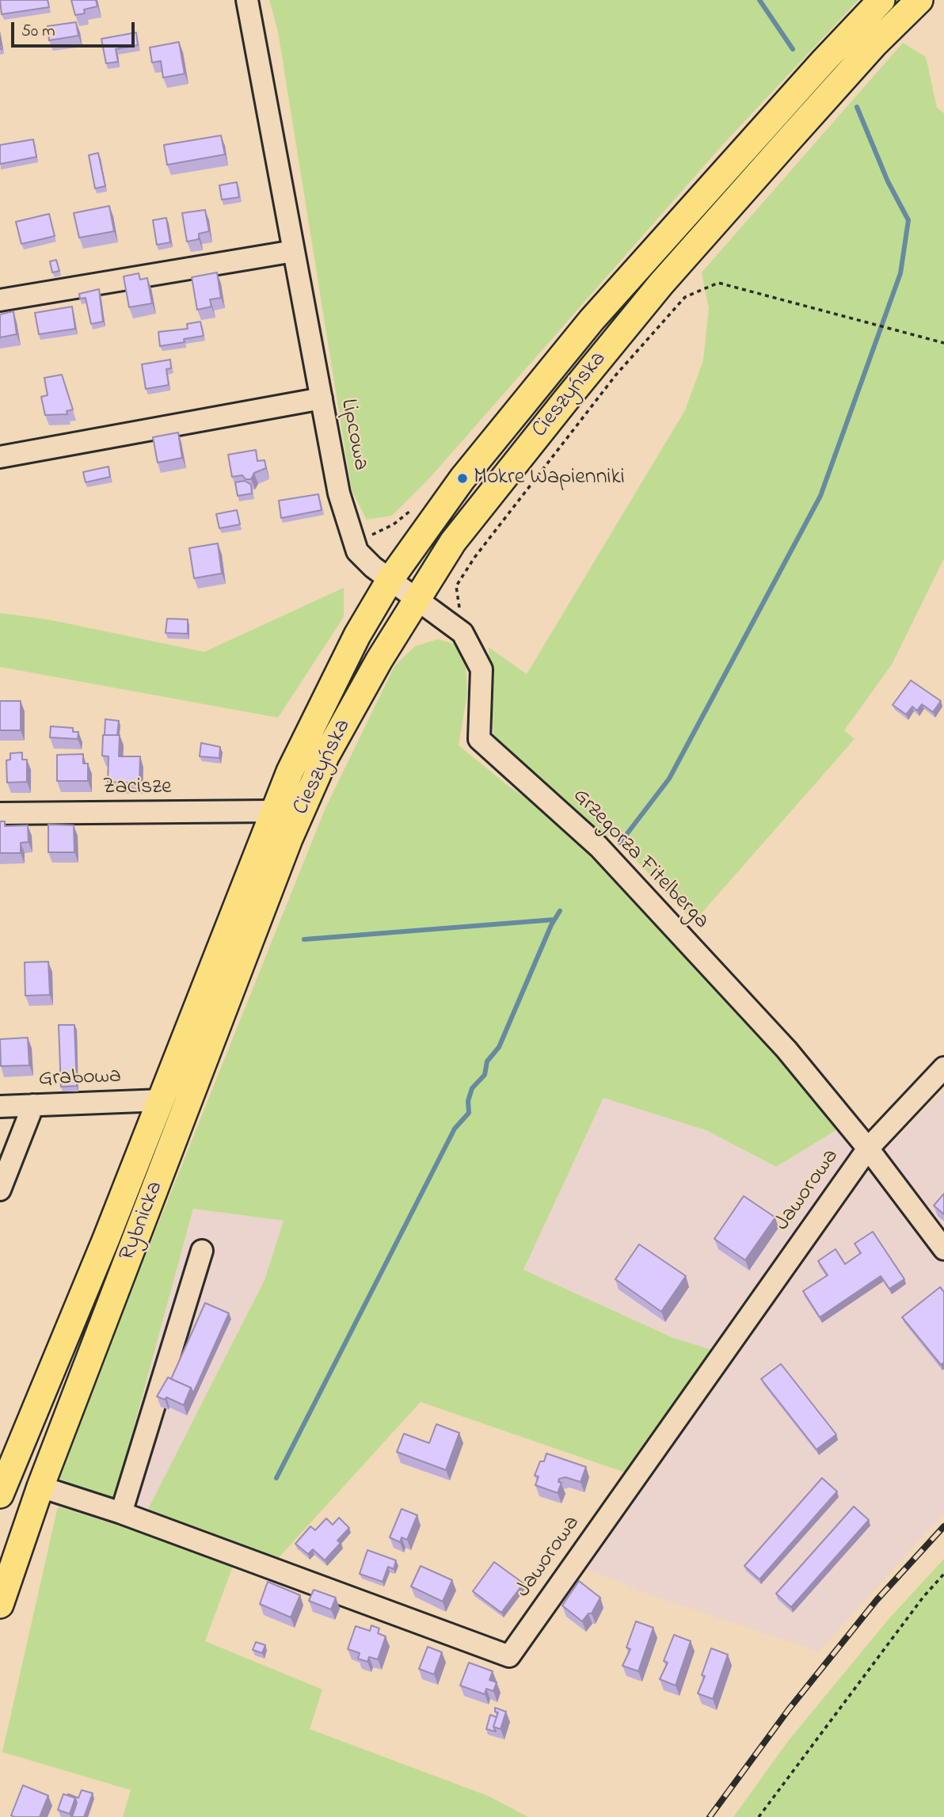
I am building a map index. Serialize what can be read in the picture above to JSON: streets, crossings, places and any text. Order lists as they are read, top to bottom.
{
  "streets": {
    "main road": ["Cieszyńska", "Rybnicka"],
    "street": [
      "Lipcowa",
      "Zacisze",
      "Grzegorza Fitelberga",
      "Grabowa",
      "Jaworowa"
    ]
  },
  "crossings": [
    ["Cieszyńska", "Lipcowa"],
    ["Cieszyńska", "Zacisze"],
    ["Cieszyńska", "Grzegorza Fitelberga"],
    ["Cieszyńska", "Rybnicka"],
    ["Lipcowa", "Grzegorza Fitelberga"],
    ["Zacisze", "Rybnicka"],
    ["Grzegorza Fitelberga", "Jaworowa"],
    ["Grabowa", "Rybnicka"]
  ],
  "places": ["Mokre Wapienniki"],
  "scale_bar": "50 m"
}
